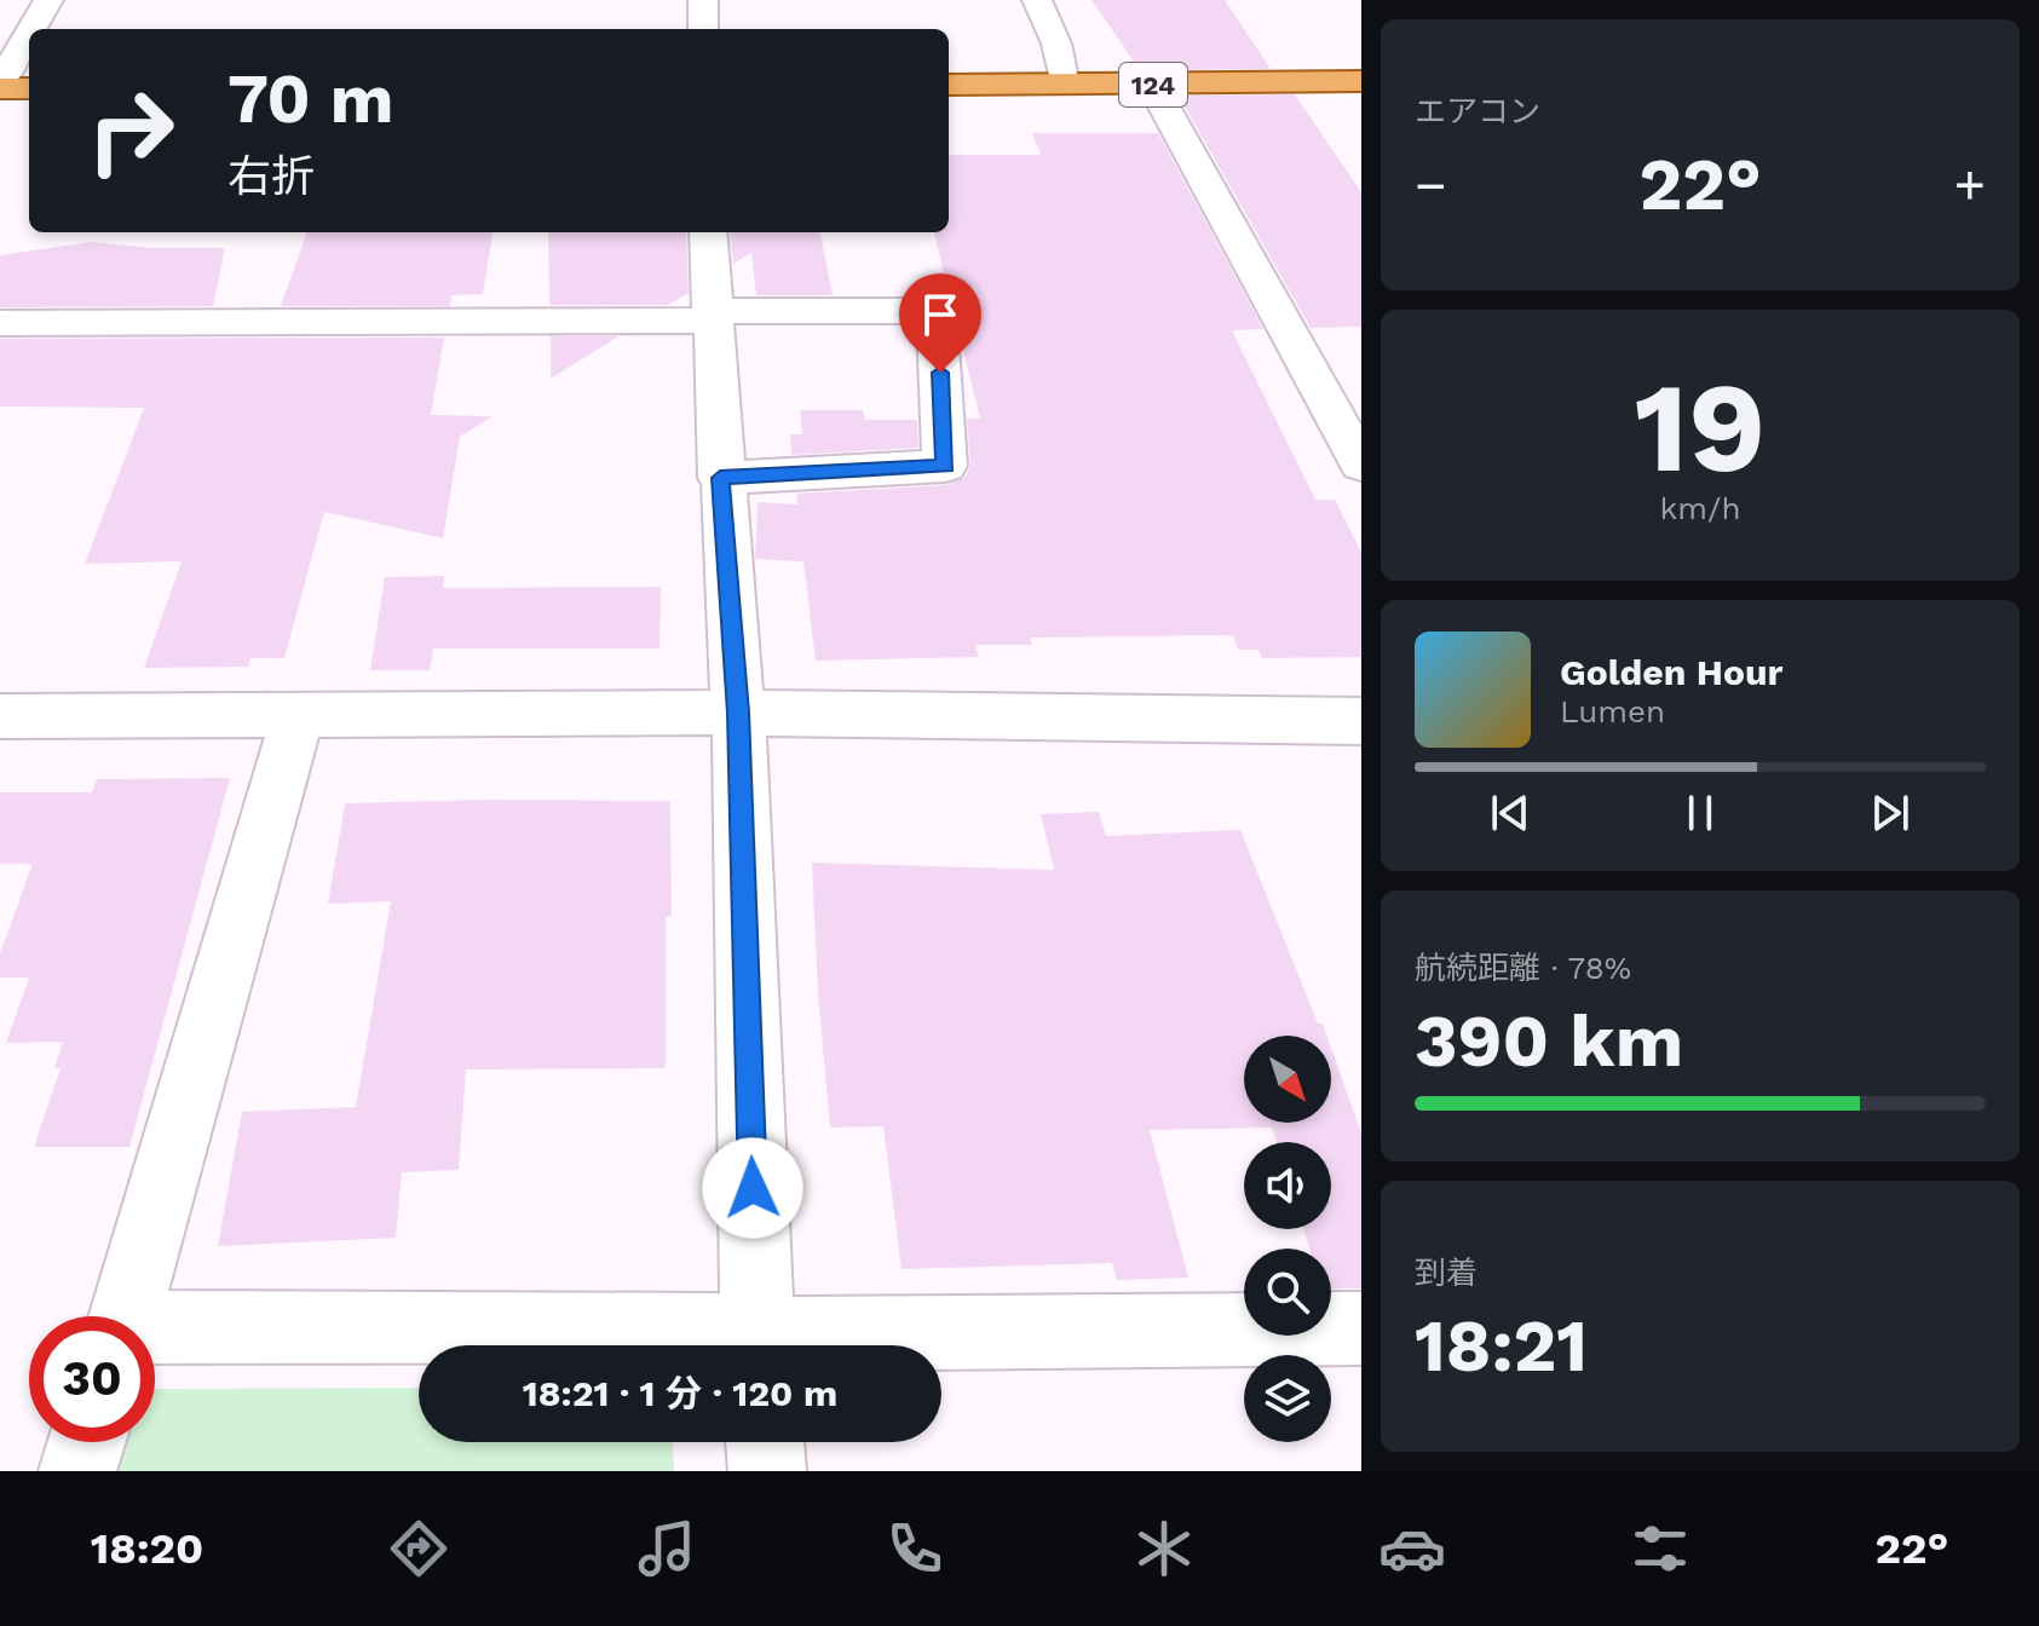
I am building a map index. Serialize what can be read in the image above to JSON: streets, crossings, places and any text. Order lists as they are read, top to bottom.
{
  "streets": {
    "main road": ["124"]
  },
  "north": "bottom right",
  "page": {
    "tile": [
      "エアコン",
      ["19", "km/h"],
      ["航続距離 · 78%", "390 km"],
      ["到着", "18:21"]
    ],
    "turn": ["70 m", "右折"],
    "heat": ["−", "22°", "+"],
    "song": ["Golden Hour", "Lumen"],
    "limit": "30",
    "trip": "18:21 · 1 分 · 120 m",
    "tabs": ["18:20", "22°"]
  }
}
